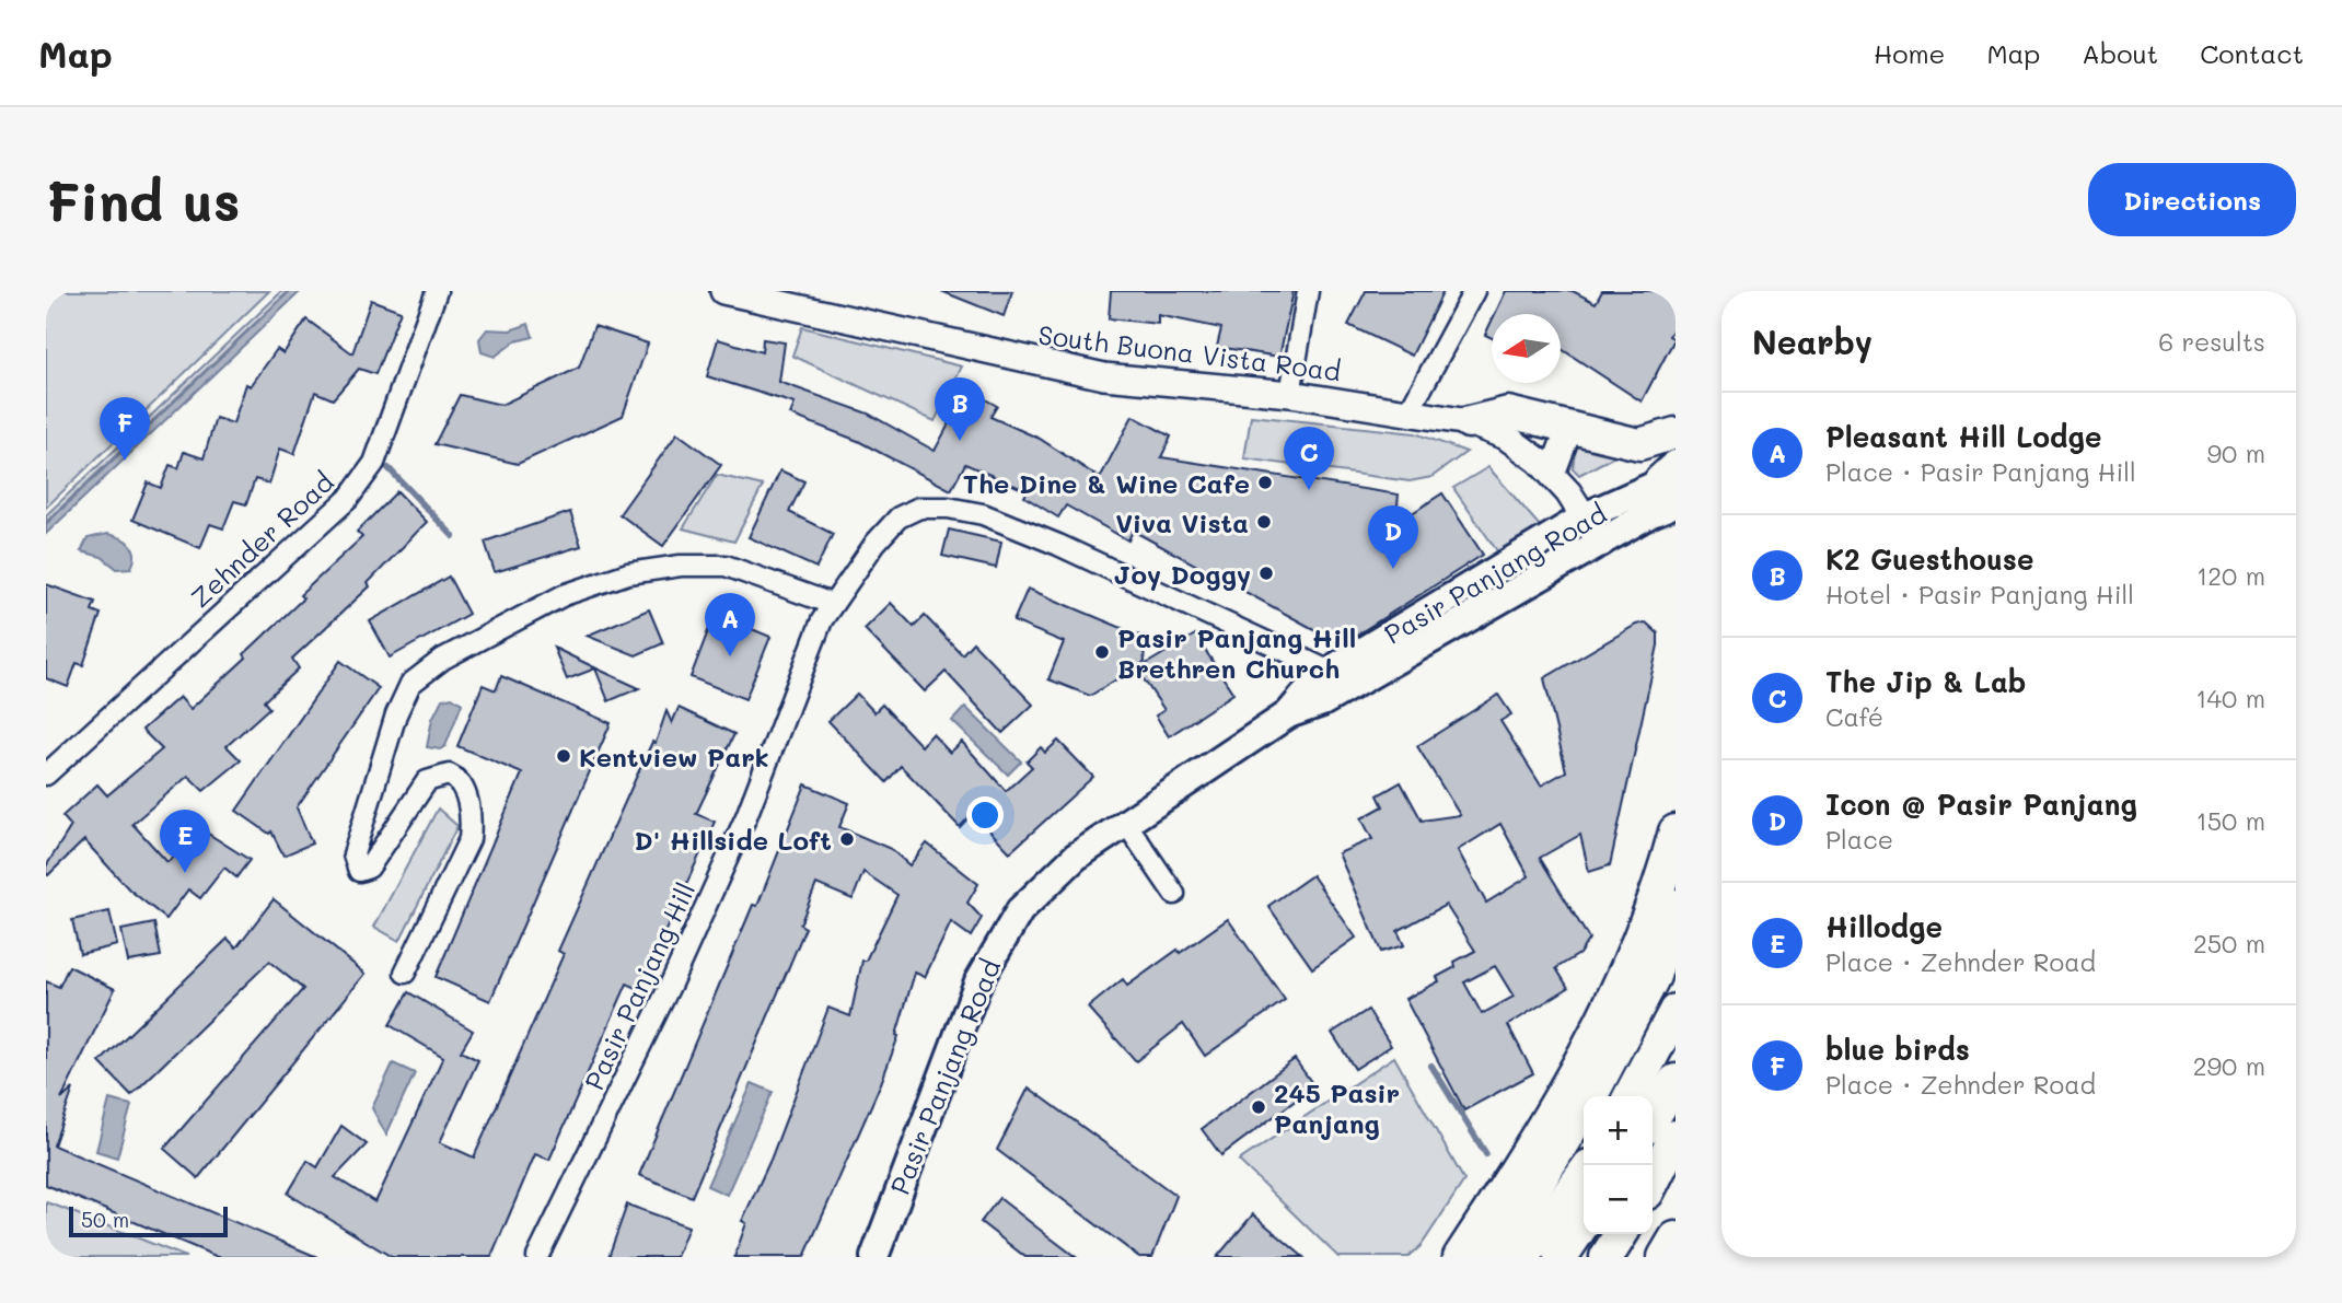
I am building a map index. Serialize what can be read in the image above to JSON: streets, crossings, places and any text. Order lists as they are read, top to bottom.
{
  "streets": {
    "main road": ["Pasir Panjang Road"],
    "street": ["South Buona Vista Road", "Zehnder Road", "Pasir Panjang Hill"]
  },
  "crossings": [
    ["South Buona Vista Road", "Pasir Panjang Road"],
    ["Pasir Panjang Road", "Pasir Panjang Hill"]
  ],
  "places": [
    "The Dine & Wine Cafe",
    "Viva Vista",
    "Joy Doggy",
    "Pasir Panjang Hill Brethren Church",
    "Kentview Park",
    "D' Hillside Loft",
    "245 Pasir Panjang"
  ],
  "scale_bar": "50 m",
  "north": "left",
  "page": {
    "header": "Map",
    "nav": [
      "Home",
      "Map",
      "About",
      "Contact"
    ],
    "buttons": "Directions",
    "title": "Find us",
    "heading": ["Nearby", "6 results"],
    "pins": [
      "B",
      "F",
      "C",
      "D",
      "A",
      "E"
    ],
    "list": [
      {
        "mark": "A",
        "name": "Pleasant Hill Lodge",
        "note": "Place · Pasir Panjang Hill",
        "value": "90 m"
      },
      {
        "mark": "B",
        "name": "K2 Guesthouse",
        "note": "Hotel · Pasir Panjang Hill",
        "value": "120 m"
      },
      {
        "mark": "C",
        "name": "The Jip & Lab",
        "note": "Café",
        "value": "140 m"
      },
      {
        "mark": "D",
        "name": "Icon @ Pasir Panjang",
        "note": "Place",
        "value": "150 m"
      },
      {
        "mark": "E",
        "name": "Hillodge",
        "note": "Place · Zehnder Road",
        "value": "250 m"
      },
      {
        "mark": "F",
        "name": "blue birds",
        "note": "Place · Zehnder Road",
        "value": "290 m"
      }
    ],
    "map_buttons": ["+", "−"],
    "scale": "50 m"
  }
}
